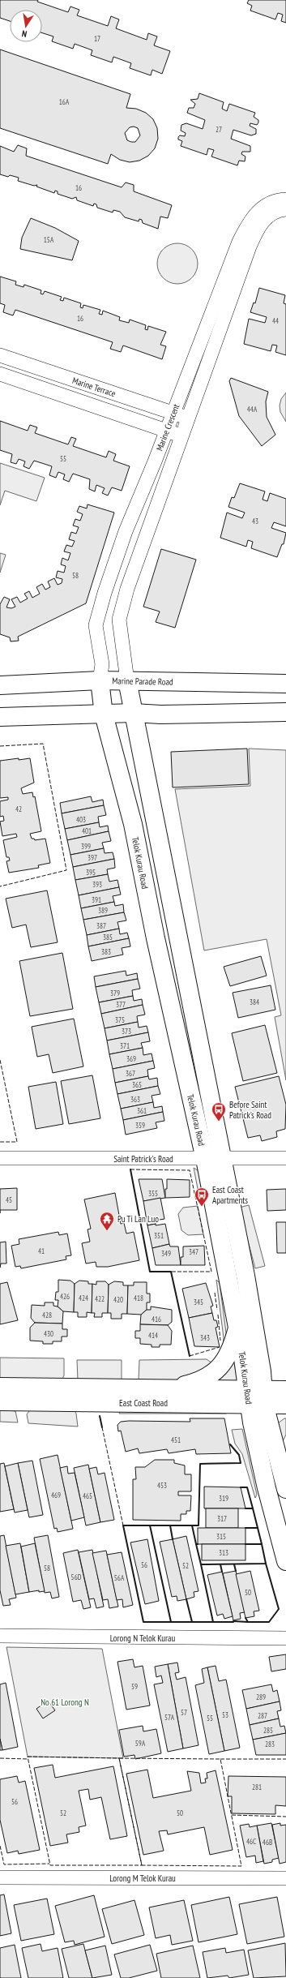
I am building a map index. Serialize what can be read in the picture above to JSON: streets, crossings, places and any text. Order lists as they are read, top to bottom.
{
  "streets": {
    "street": [
      "Marine Terrace",
      "Marine Crescent",
      "Marine Parade Road",
      "Telok Kurau Road",
      "Saint Patrick's Road",
      "East Coast Road",
      "Lorong N Telok Kurau",
      "Lorong M Telok Kurau"
    ]
  },
  "crossings": [
    ["Marine Terrace", "Marine Crescent"],
    ["Marine Crescent", "Marine Parade Road"],
    ["Marine Crescent", "Telok Kurau Road"],
    ["Marine Parade Road", "Telok Kurau Road"],
    ["Telok Kurau Road", "Saint Patrick's Road"],
    ["Telok Kurau Road", "East Coast Road"]
  ],
  "parks": ["No 61 Lorong N"],
  "places": {
    "bus stop": ["Before Saint Patrick's Road", "East Coast Apartments"],
    "temple": ["Pu Ti Lan Luo"]
  },
  "house_numbers": [
    "17",
    "16A",
    "27",
    "16",
    "15A",
    "16",
    "44",
    "44A",
    "55",
    "43",
    "58",
    "42",
    "403",
    "401",
    "399",
    "397",
    "395",
    "393",
    "391",
    "389",
    "387",
    "385",
    "383",
    "379",
    "384",
    "377",
    "375",
    "373",
    "371",
    "369",
    "367",
    "365",
    "363",
    "361",
    "359",
    "355",
    "45",
    "351",
    "41",
    "347",
    "349",
    "426",
    "424",
    "418",
    "422",
    "420",
    "345",
    "428",
    "416",
    "430",
    "414",
    "343",
    "451",
    "453",
    "469",
    "465",
    "319",
    "317",
    "315",
    "313",
    "56",
    "52",
    "58",
    "56D",
    "56A",
    "50",
    "59",
    "289",
    "57",
    "53",
    "287",
    "57A",
    "55",
    "285",
    "59A",
    "283",
    "281",
    "56",
    "52",
    "50",
    "46C",
    "46B"
  ],
  "north": "bottom"
}
